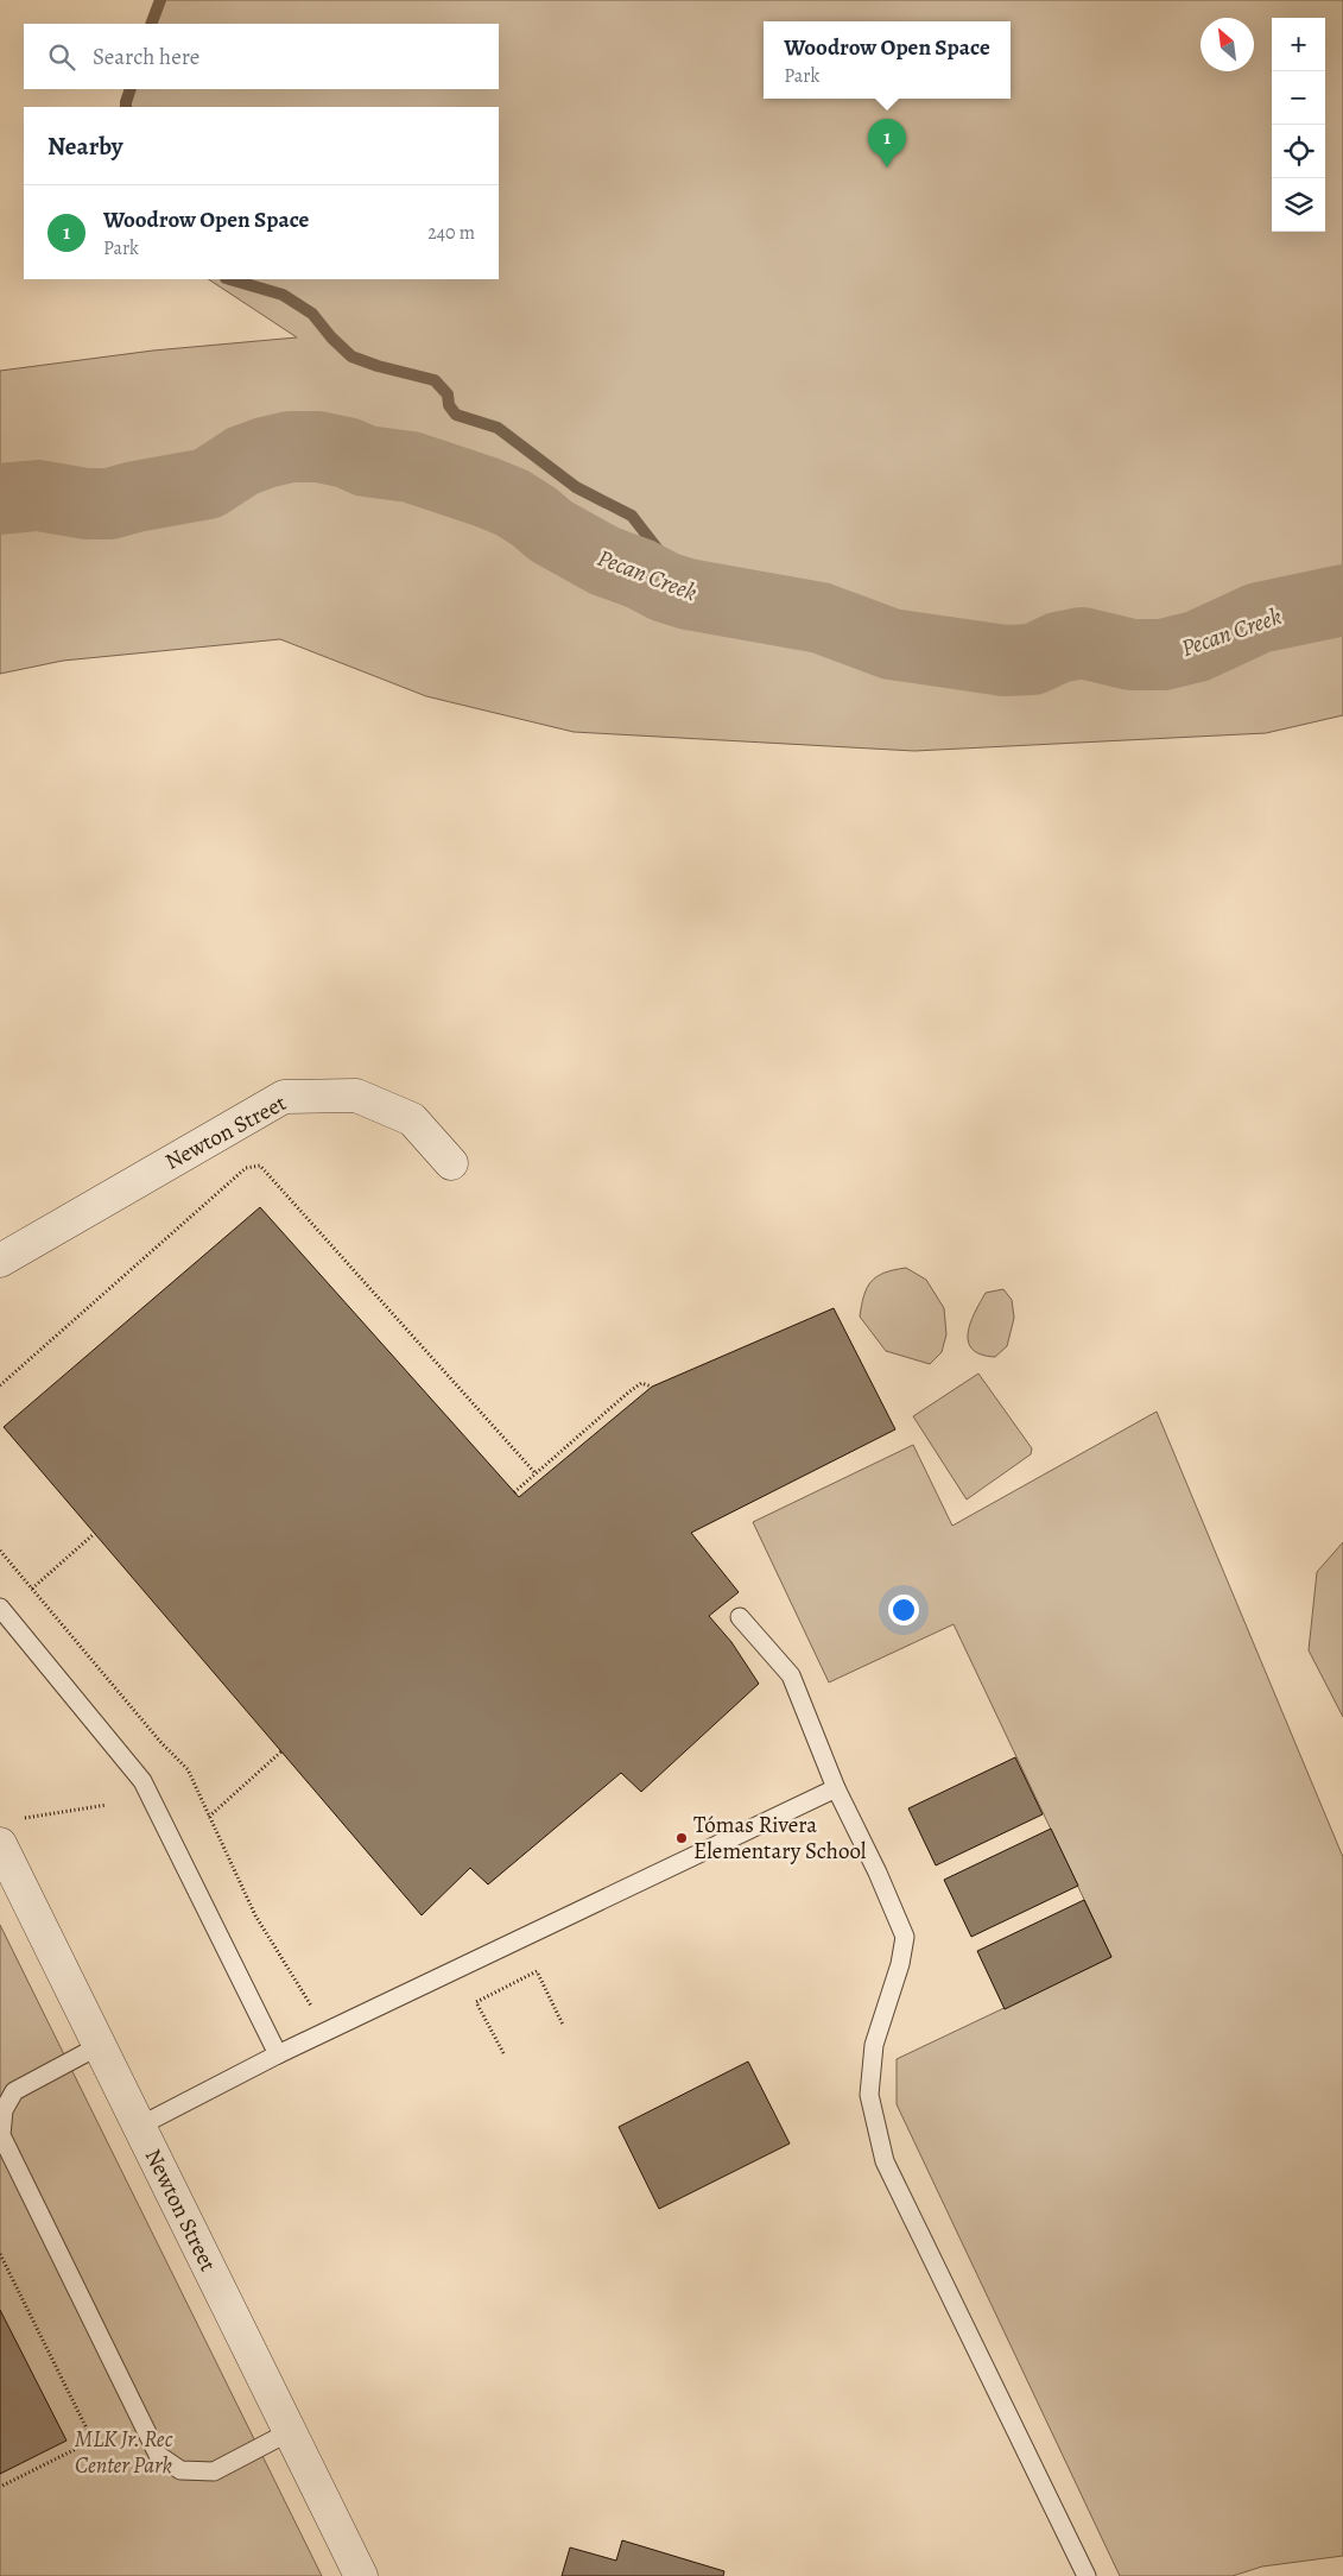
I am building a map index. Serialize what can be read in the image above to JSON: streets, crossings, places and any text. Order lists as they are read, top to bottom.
{
  "streets": {
    "street": ["Newton Street"]
  },
  "water": ["Pecan Creek"],
  "parks": ["MLK Jr. Rec Center Park"],
  "places": ["Tómas Rivera Elementary School"],
  "north": "top left",
  "page": {
    "map_buttons": ["+", "−"],
    "popup": ["Woodrow Open Space", "Park"],
    "search": "Search here",
    "heading": "Nearby",
    "pins": "1",
    "list": [
      {
        "mark": "1",
        "name": "Woodrow Open Space",
        "note": "Park",
        "value": "240 m"
      }
    ]
  }
}
